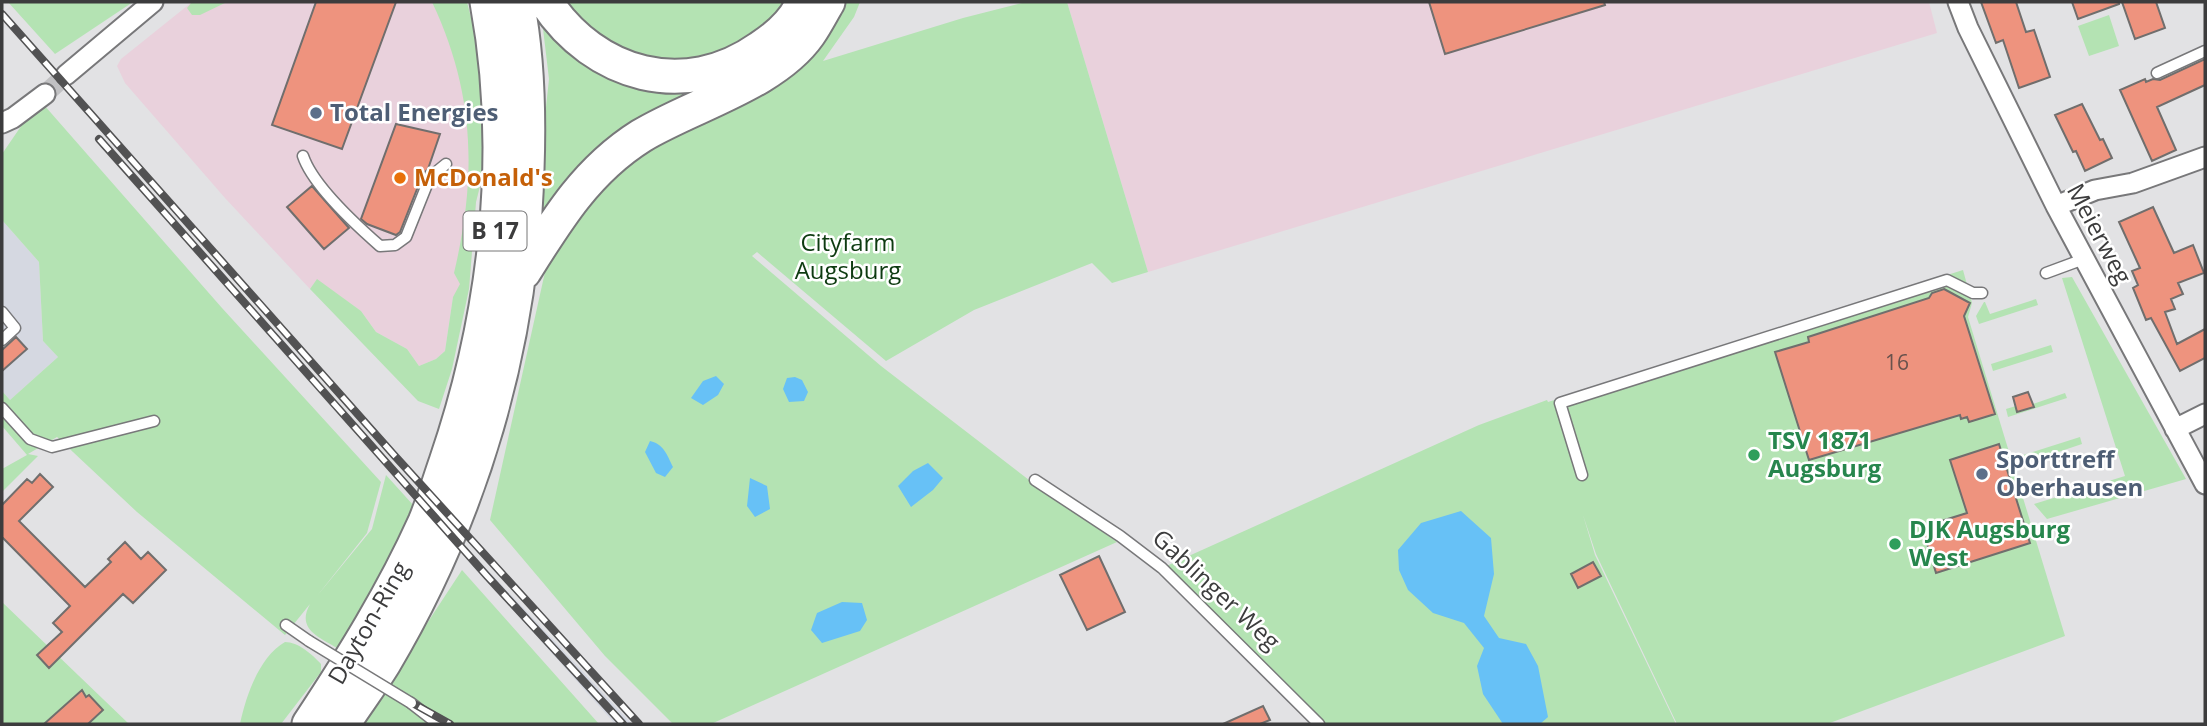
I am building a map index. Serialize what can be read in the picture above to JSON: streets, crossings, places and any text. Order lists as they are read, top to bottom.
{
  "streets": {
    "highway": ["B 17", "Dayton-Ring"],
    "street": ["Meierweg"],
    "lane": ["Gablinger Weg"]
  },
  "crossings": [
    ["B 17", "Dayton-Ring"]
  ],
  "parks": ["Cityfarm Augsburg"],
  "places": [
    "Total Energies",
    "McDonald's",
    "TSV 1871 Augsburg",
    "Sporttreff Oberhausen",
    "DJK Augsburg West"
  ],
  "house_numbers": ["16"]
}
